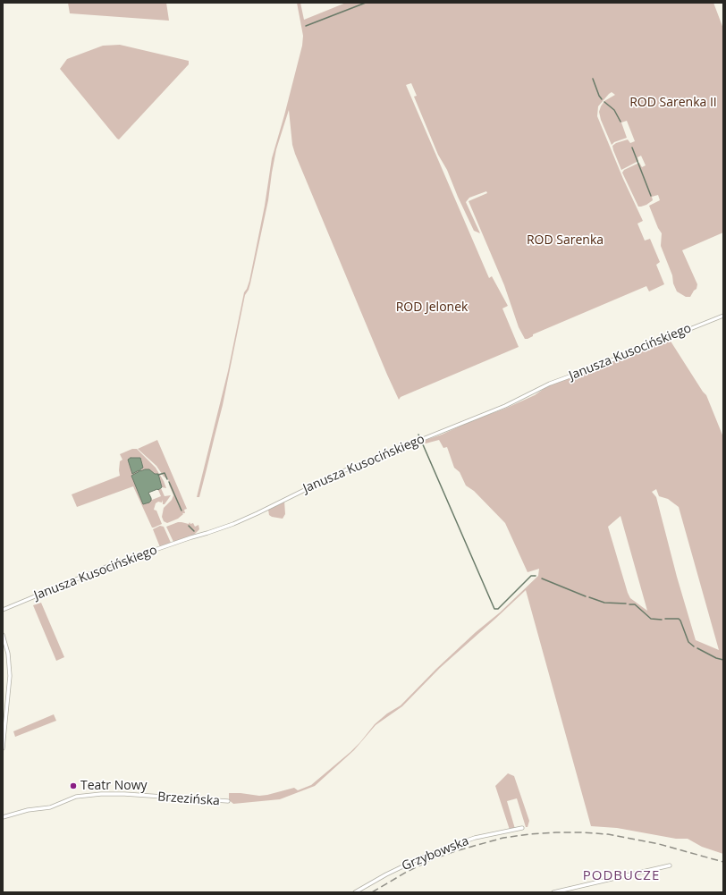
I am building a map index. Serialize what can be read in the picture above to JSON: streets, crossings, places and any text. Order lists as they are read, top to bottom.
{
  "streets": {
    "street": ["Janusza Kusocińskiego", "Brzezińska", "Grzybowska"]
  },
  "districts": ["PODBUCZE"],
  "parks": ["ROD Sarenka II", "ROD Sarenka", "ROD Jelonek"],
  "places": ["Teatr Nowy"]
}
